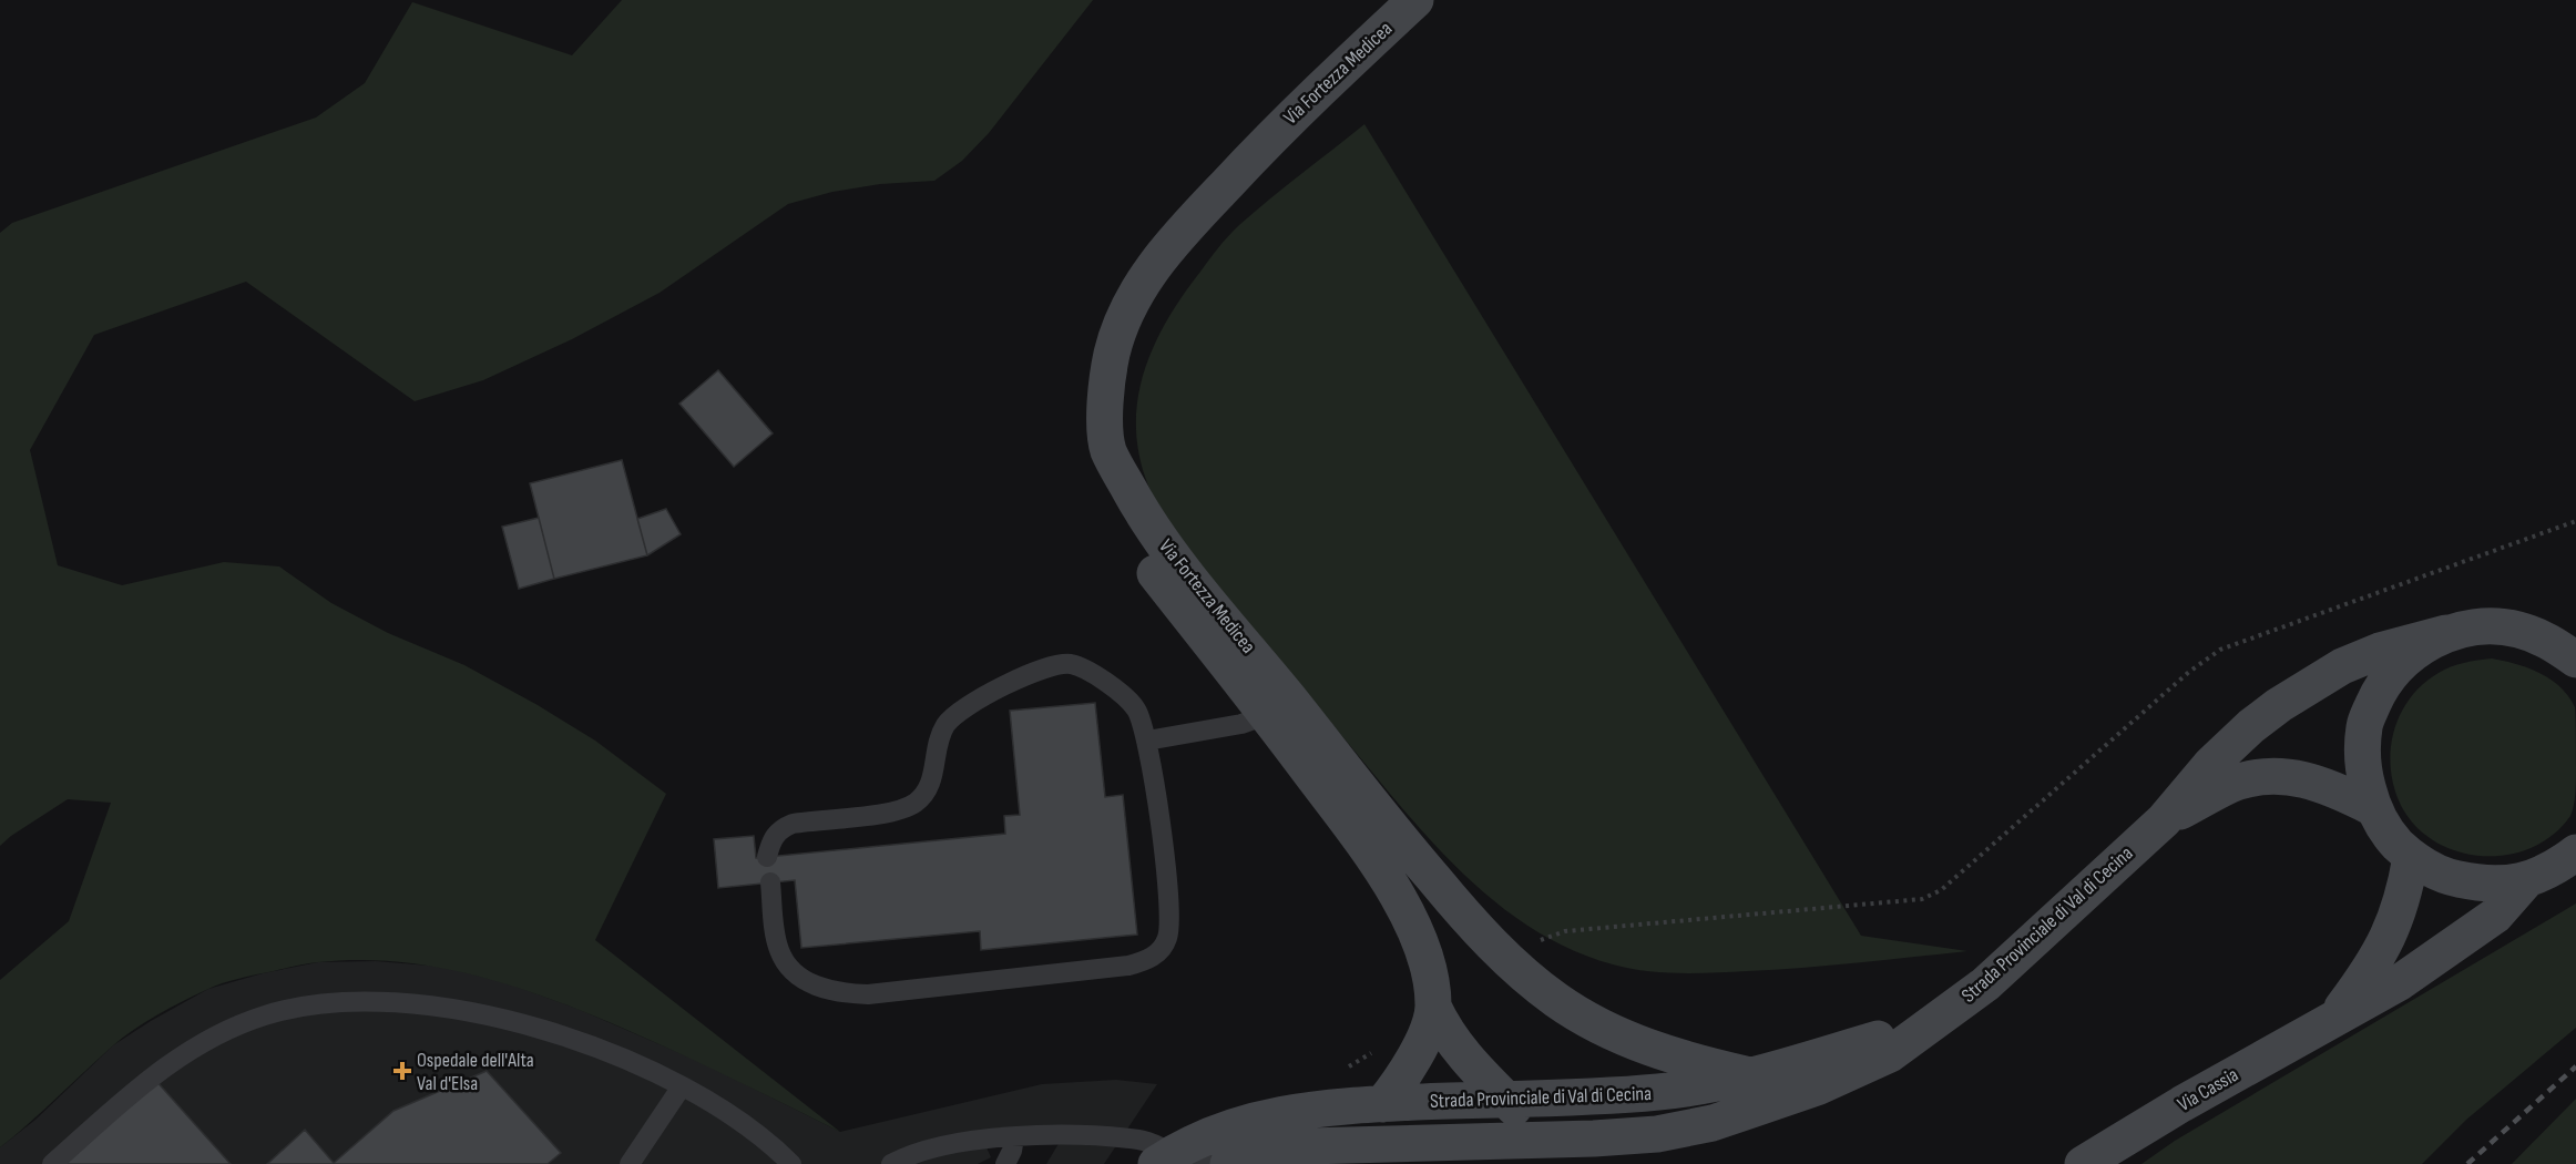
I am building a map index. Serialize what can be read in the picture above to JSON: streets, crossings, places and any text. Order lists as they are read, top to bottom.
{
  "streets": {
    "main road": ["Via Fortezza Medicea", "Strada Provinciale di Val di Cecina", "Via Cassia"]
  },
  "crossings": [
    ["Strada Provinciale di Val di Cecina", "Via Cassia"]
  ],
  "places": {
    "health": ["Ospedale dell'Alta Val d'Elsa"]
  }
}
